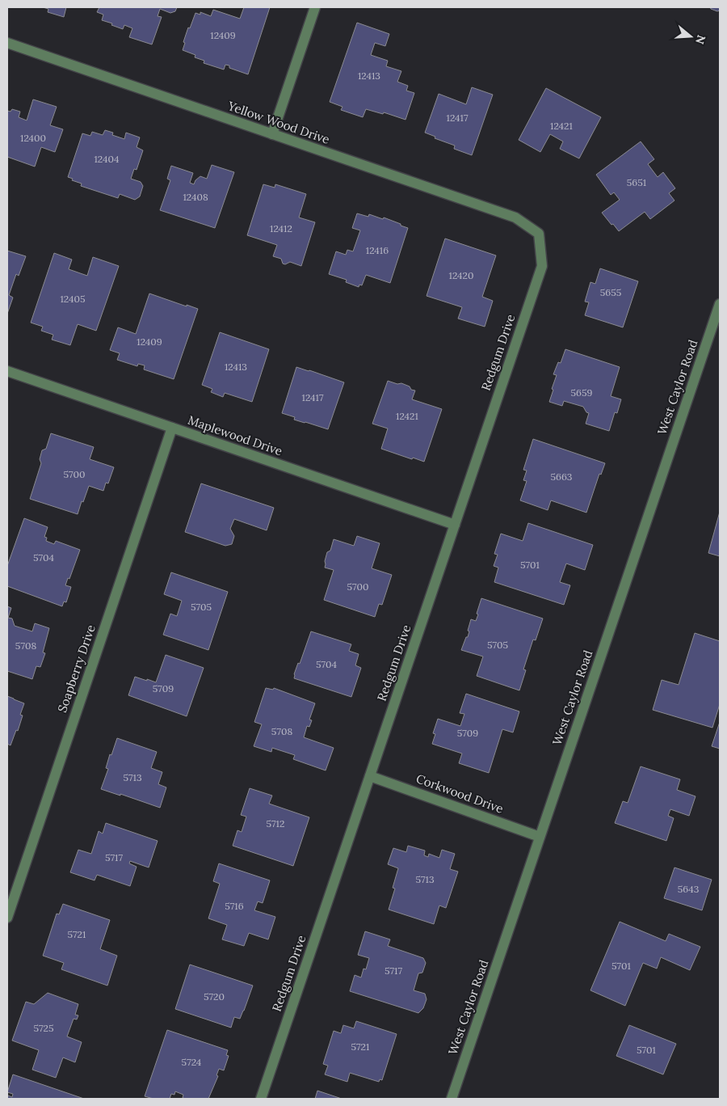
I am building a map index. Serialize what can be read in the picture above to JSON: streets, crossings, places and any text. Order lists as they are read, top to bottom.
{
  "streets": {
    "street": [
      "Yellow Wood Drive",
      "Redgum Drive",
      "West Caylor Road",
      "Maplewood Drive",
      "Soapberry Drive",
      "Corkwood Drive"
    ]
  },
  "crossings": [
    ["Yellow Wood Drive", "Redgum Drive"],
    ["Redgum Drive", "Maplewood Drive"],
    ["Redgum Drive", "Corkwood Drive"],
    ["West Caylor Road", "Corkwood Drive"],
    ["Maplewood Drive", "Soapberry Drive"]
  ],
  "house_numbers": [
    "12409",
    "12413",
    "12417",
    "12421",
    "12400",
    "12404",
    "5651",
    "12408",
    "12412",
    "12416",
    "12420",
    "5655",
    "12405",
    "12409",
    "12413",
    "5659",
    "12417",
    "12421",
    "5700",
    "5663",
    "5704",
    "5701",
    "5700",
    "5705",
    "5705",
    "5708",
    "5704",
    "5709",
    "5708",
    "5709",
    "5713",
    "5712",
    "5717",
    "5713",
    "5643",
    "5716",
    "5721",
    "5701",
    "5717",
    "5720",
    "5725",
    "5721",
    "5701",
    "5724"
  ],
  "north": "right"
}
